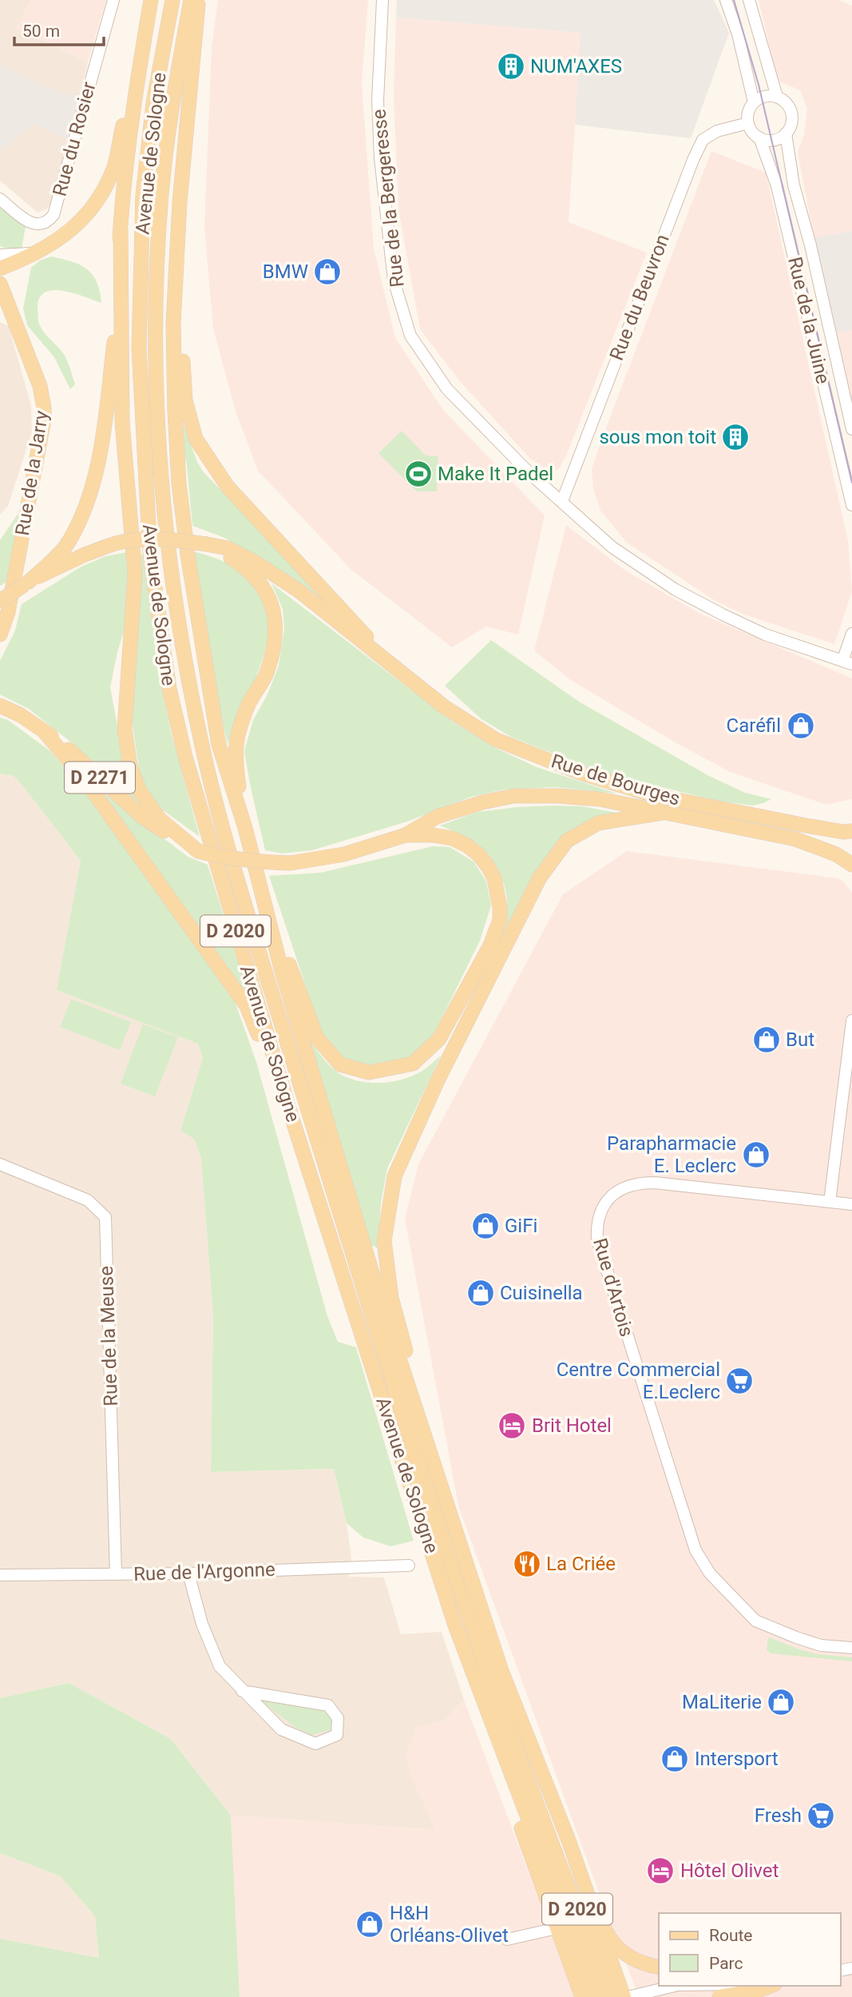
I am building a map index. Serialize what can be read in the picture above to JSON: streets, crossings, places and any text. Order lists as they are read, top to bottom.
{
  "streets": {
    "main road": [
      "Avenue de Sologne",
      "Rue de la Jarry",
      "D 2271",
      "Rue de Bourges",
      "D 2020"
    ],
    "street": [
      "Rue du Rosier",
      "Rue de la Bergeresse",
      "Rue du Beuvron",
      "Rue de la Juine",
      "Rue d'Artois",
      "Rue de la Meuse",
      "Rue de l'Argonne"
    ]
  },
  "crossings": [
    ["Avenue de Sologne", "D 2020"],
    ["Rue de la Bergeresse", "Rue du Beuvron"],
    ["Rue du Beuvron", "Rue de la Juine"],
    ["D 2271", "Rue de Bourges"],
    ["Rue de la Meuse", "Rue de l'Argonne"]
  ],
  "places": {
    "building": ["NUM'AXES", "sous mon toit"],
    "shop": [
      "BMW",
      "Caréfil",
      "But",
      "Parapharmacie E. Leclerc",
      "GiFi",
      "Cuisinella",
      "MaLiterie",
      "Intersport",
      "H&H Orléans-Olivet"
    ],
    "sports": ["Make It Padel"],
    "supermarket": ["Centre Commercial E.Leclerc", "Fresh"],
    "hotel": ["Brit Hotel", "Hôtel Olivet"],
    "restaurant": ["La Criée"]
  },
  "legend": ["Route", "Parc"],
  "scale_bar": "50 m"
}
